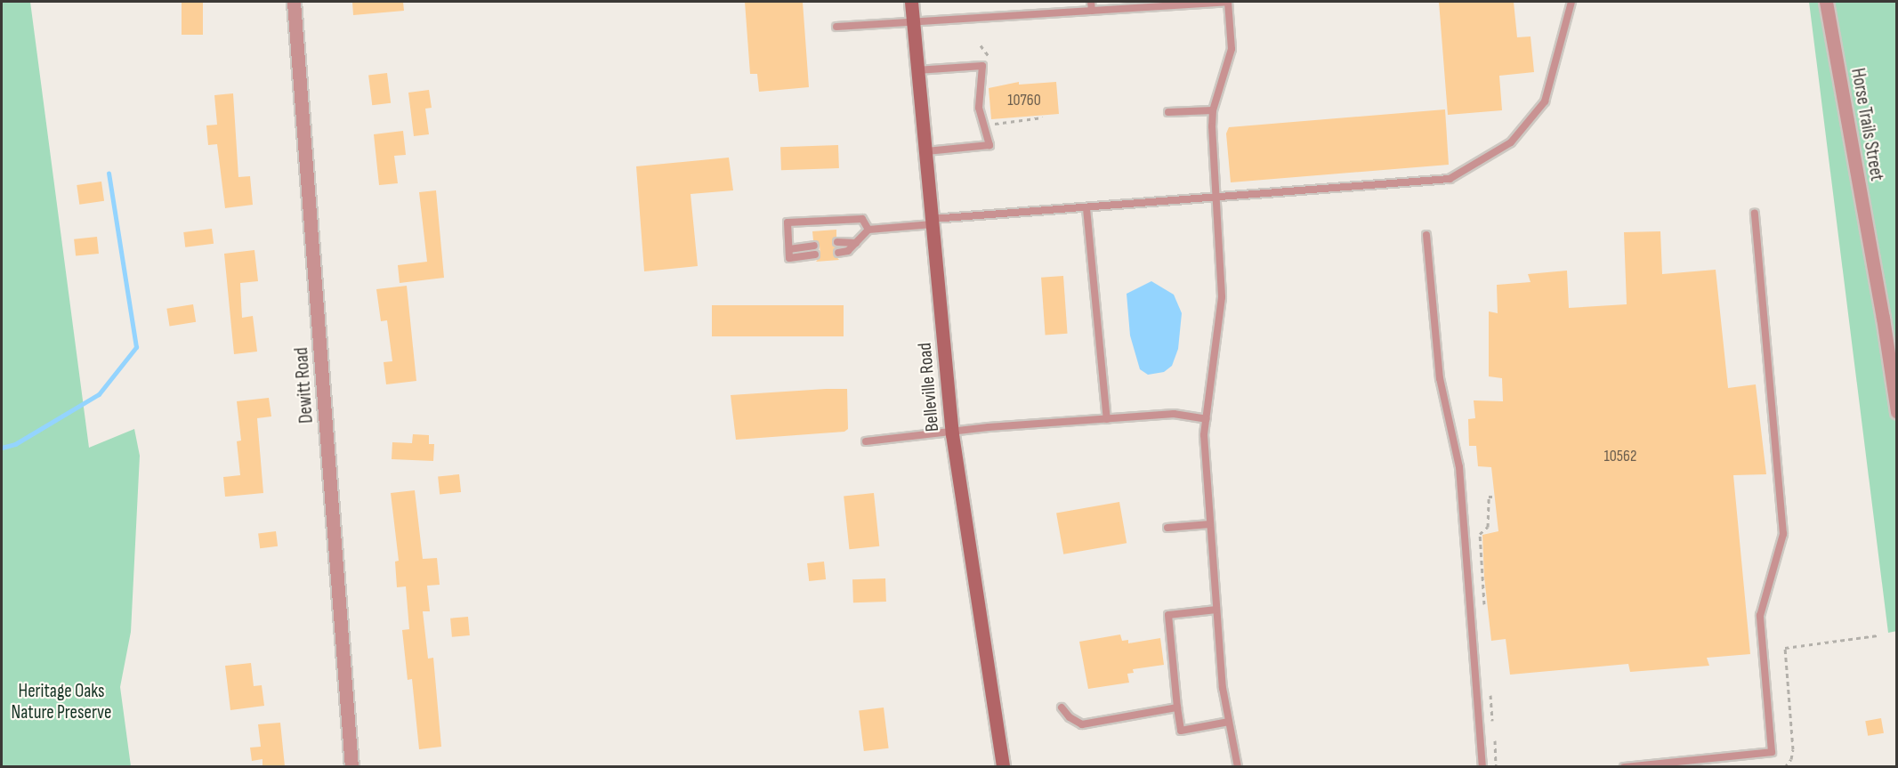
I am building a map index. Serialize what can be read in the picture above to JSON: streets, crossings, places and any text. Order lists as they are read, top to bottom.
{
  "streets": {
    "main road": ["Belleville Road"],
    "street": ["Horse Trails Street", "Dewitt Road"]
  },
  "parks": ["Heritage Oaks Nature Preserve"],
  "house_numbers": ["10760", "10562"]
}
